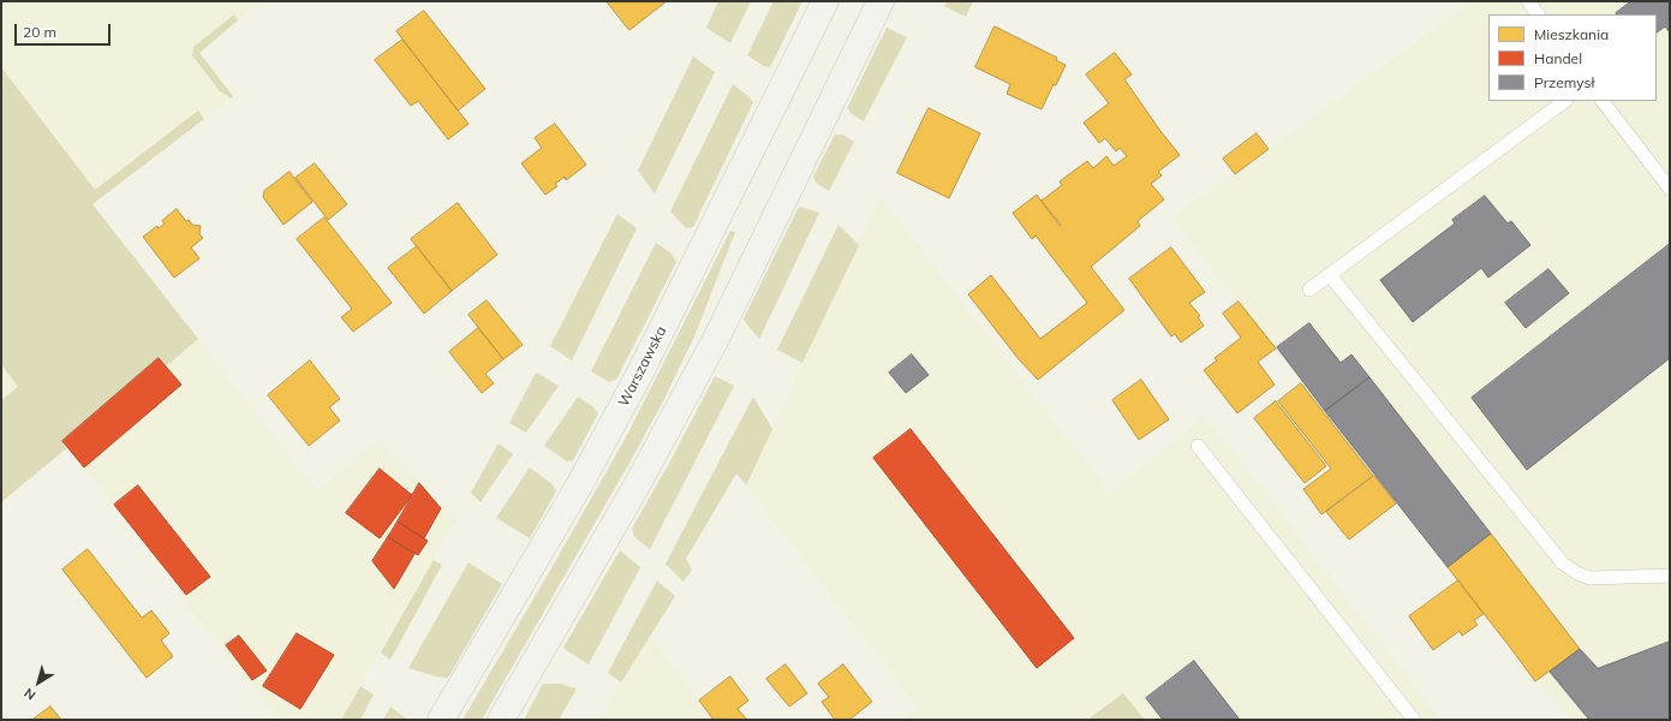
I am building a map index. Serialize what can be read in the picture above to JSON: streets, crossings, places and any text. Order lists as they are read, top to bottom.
{
  "streets": {
    "main road": ["Warszawska"]
  },
  "legend": ["Mieszkania", "Handel", "Przemysł"],
  "scale_bar": "20 m",
  "north": "bottom left"
}
